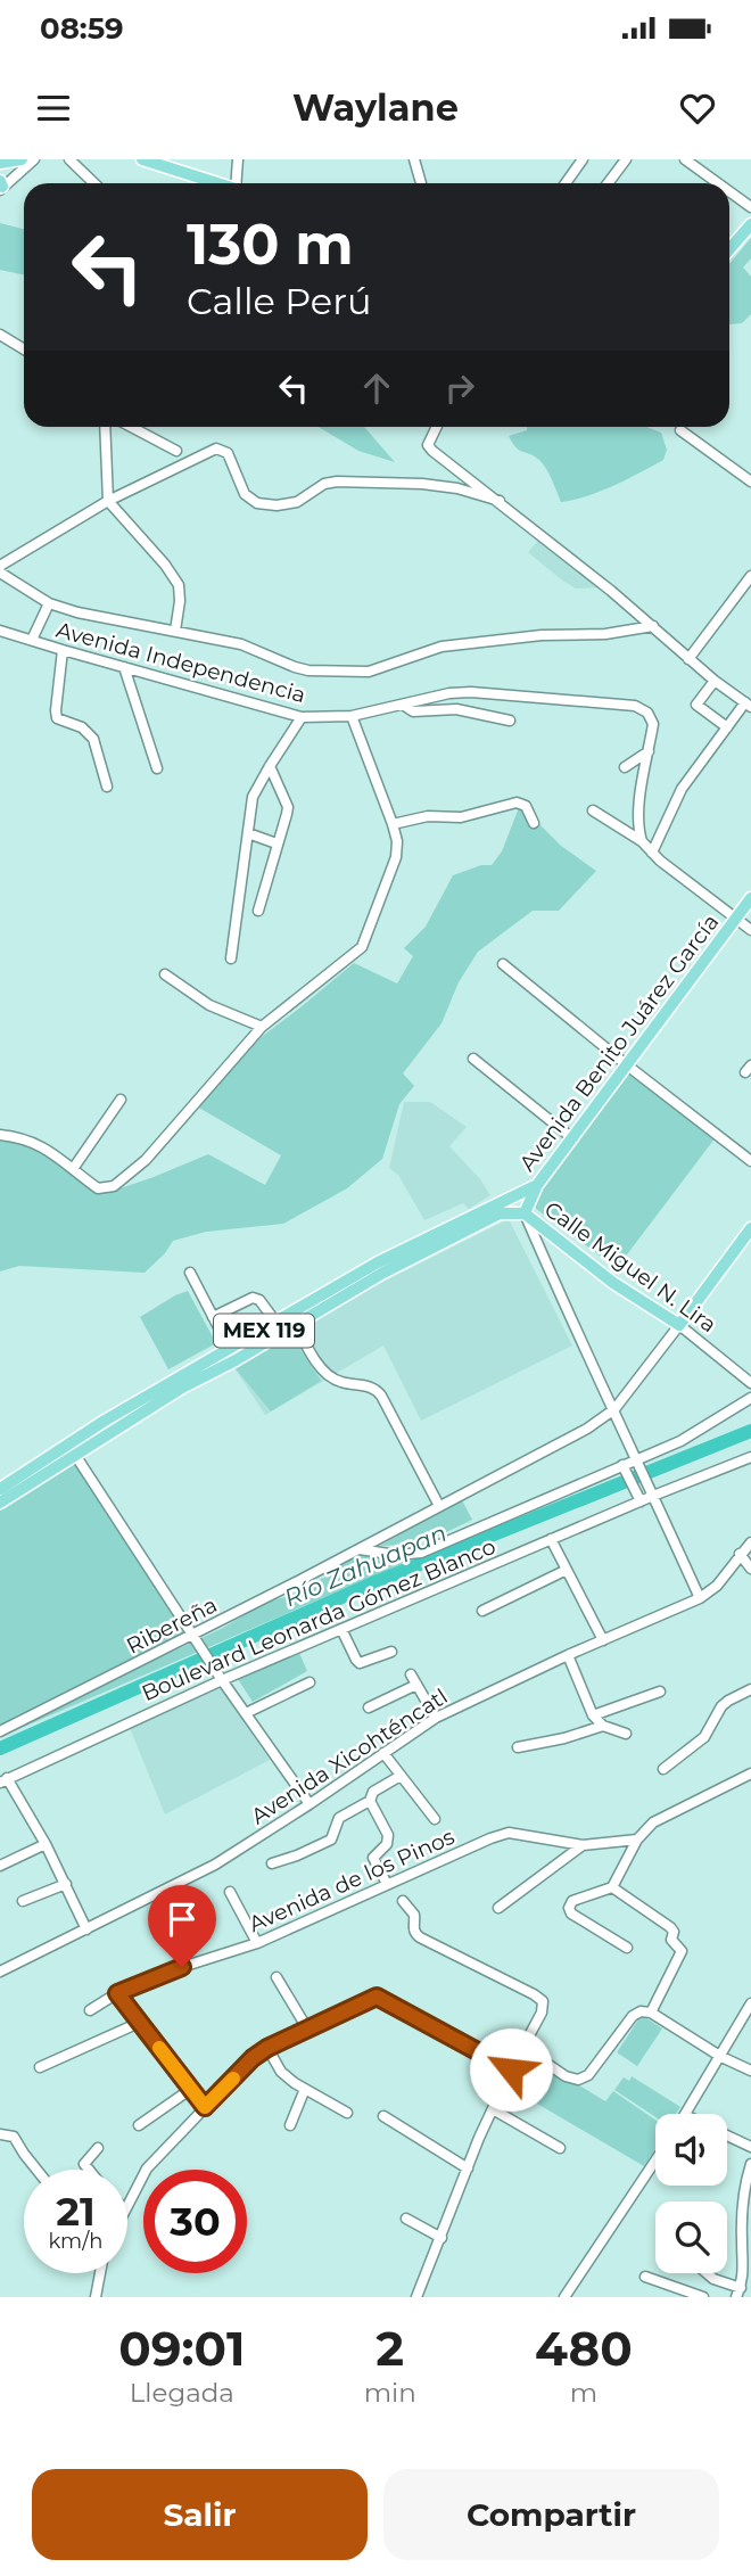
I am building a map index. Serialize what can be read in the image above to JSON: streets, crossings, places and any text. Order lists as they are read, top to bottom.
{
  "streets": {
    "main road": ["Avenida Benito Juárez García", "Calle Miguel N. Lira", "MEX 119"],
    "street": [
      "Avenida Independencia",
      "Boulevard Leonarda Gómez Blanco",
      "Ribereña",
      "Avenida Xicohténcatl",
      "Avenida de los Pinos"
    ]
  },
  "crossings": [
    ["Avenida Benito Juárez García", "Calle Miguel N. Lira"],
    ["Avenida Benito Juárez García", "MEX 119"],
    ["Calle Miguel N. Lira", "MEX 119"],
    ["Calle Miguel N. Lira", "Ribereña"]
  ],
  "water": ["Río Zahuapan"],
  "page": {
    "status": "08:59",
    "header": "Waylane",
    "turn": ["130 m", "Calle Perú"],
    "speed": "21 km/h",
    "limit": "30",
    "eta": [
      "09:01",
      "Llegada",
      "2",
      "min",
      "480",
      "m"
    ],
    "buttons": ["Salir", "Compartir"]
  }
}
